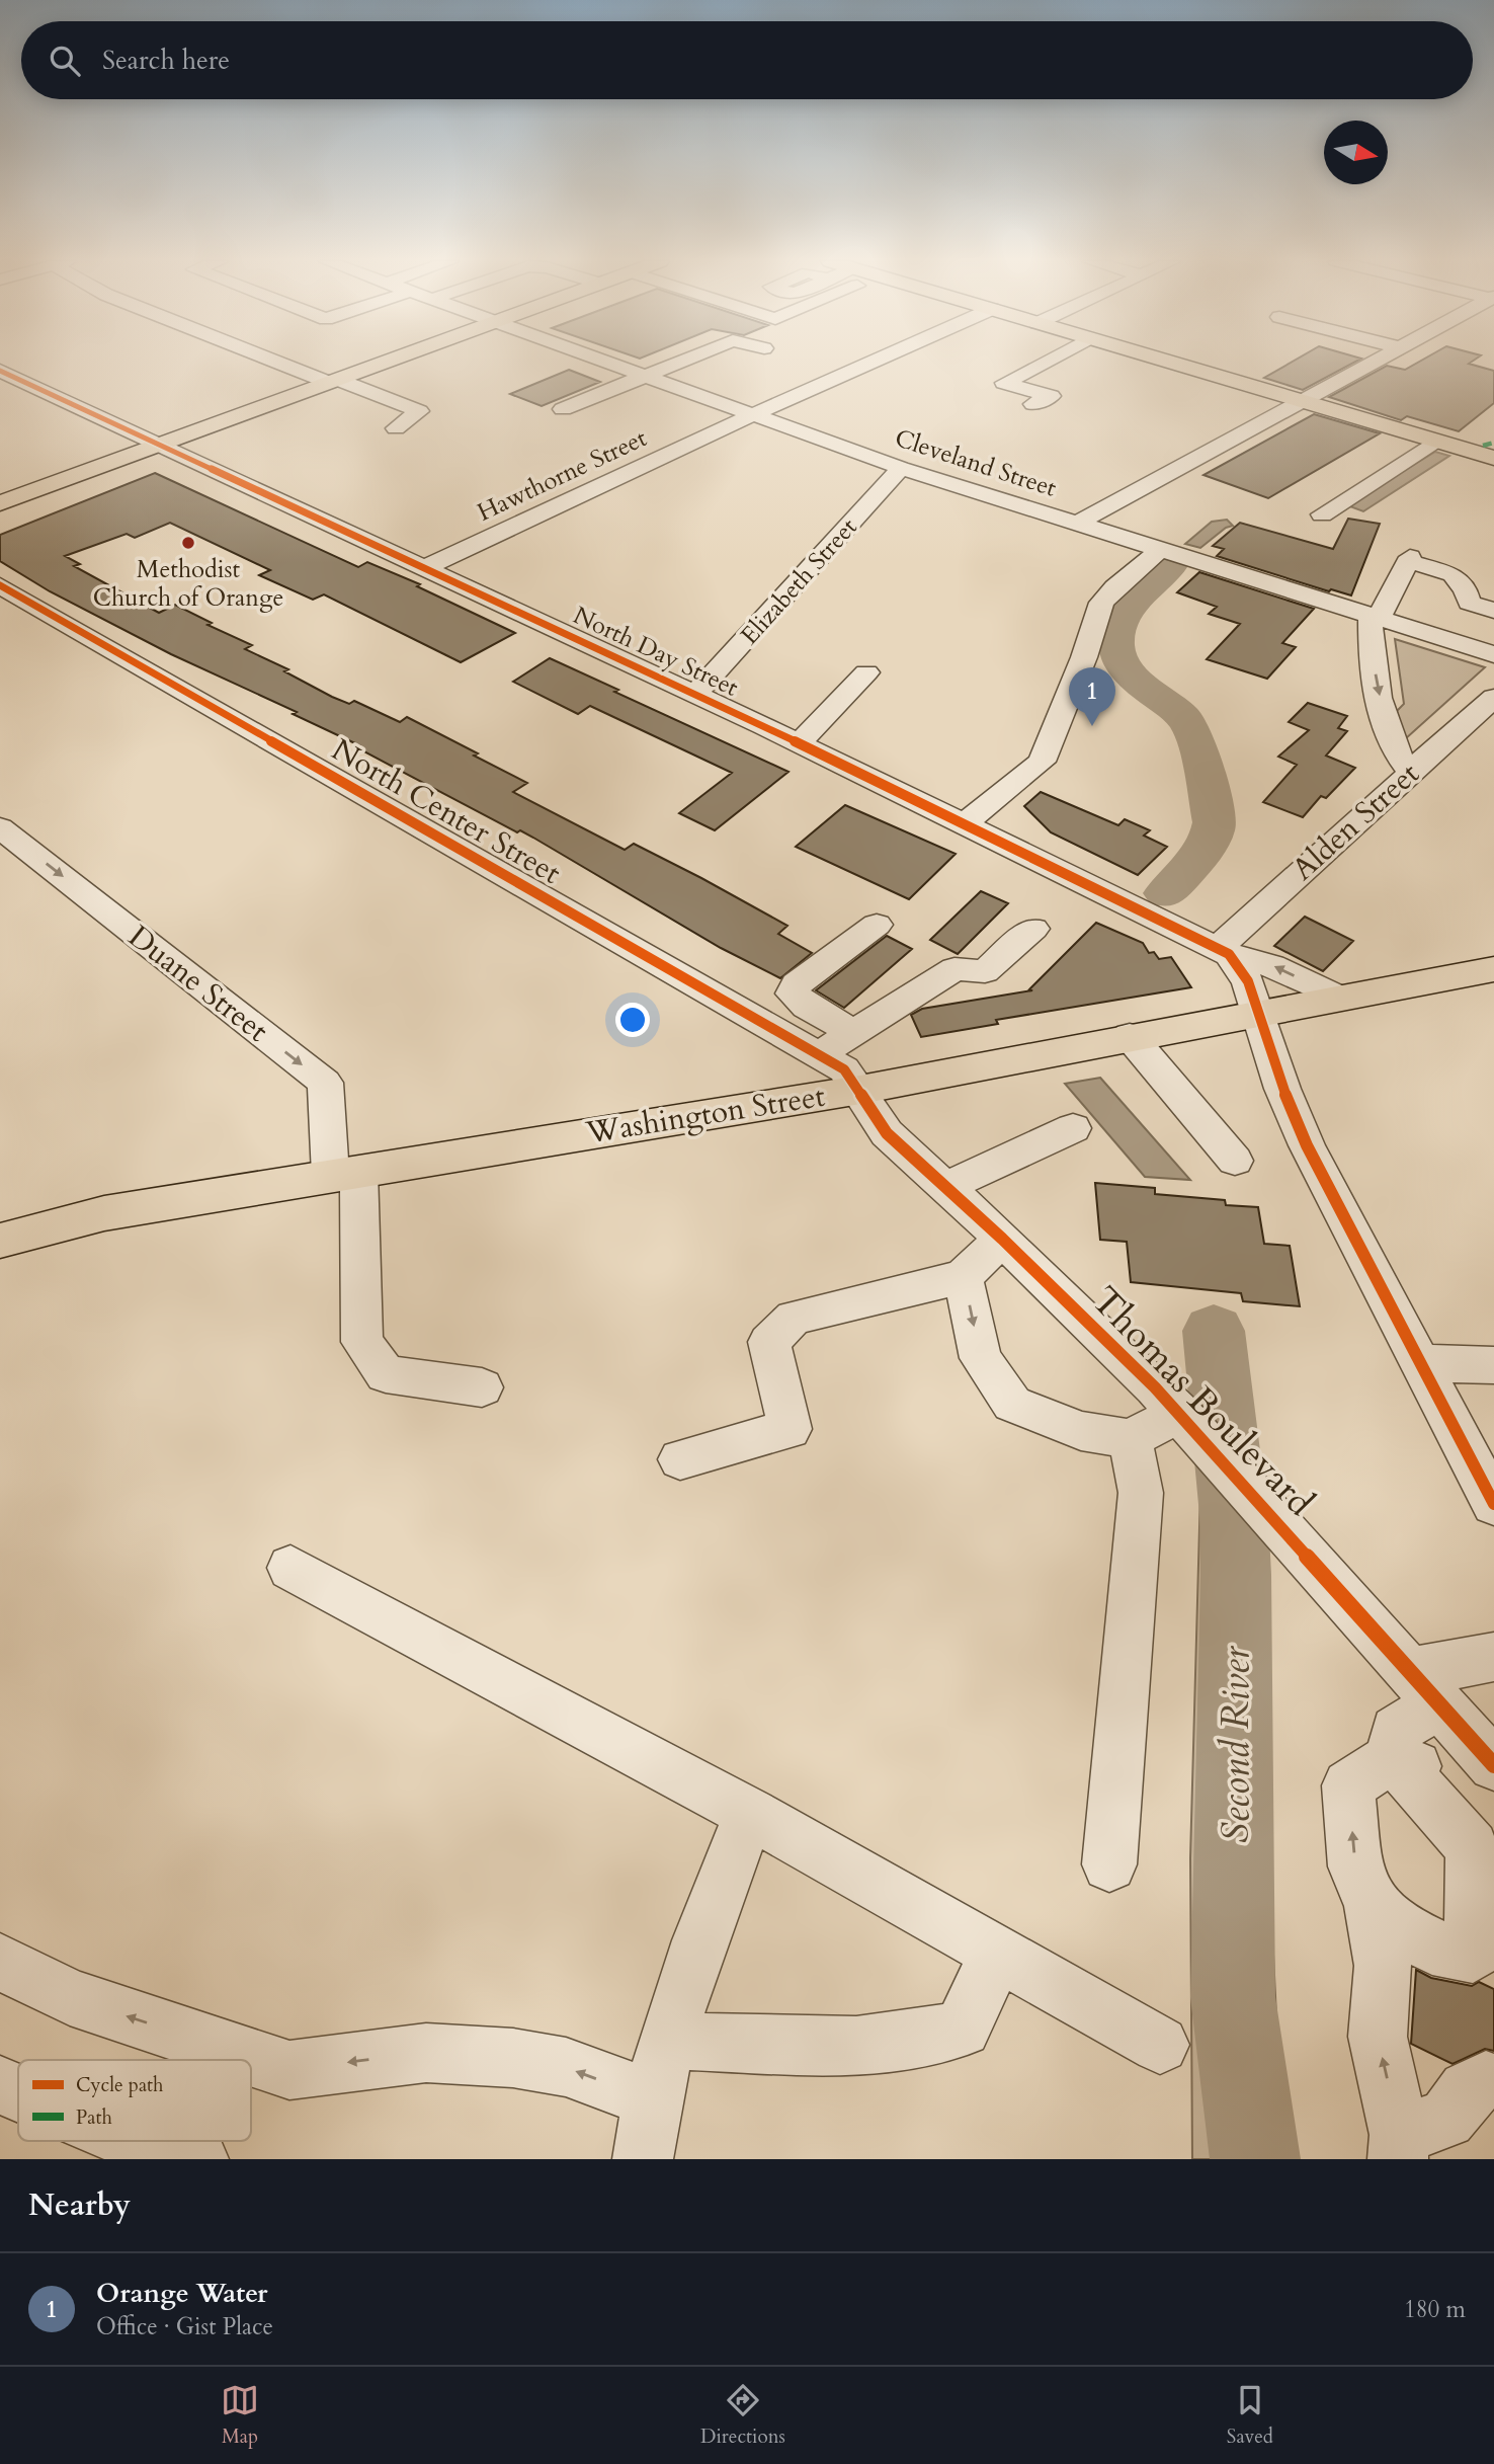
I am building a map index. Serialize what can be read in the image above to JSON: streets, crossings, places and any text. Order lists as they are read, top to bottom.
{
  "streets": {
    "main road": ["Washington Street"],
    "street": [
      "Cleveland Street",
      "Hawthorne Street",
      "Elizabeth Street",
      "North Day Street",
      "North Center Street",
      "Alden Street",
      "Duane Street",
      "Thomas Boulevard"
    ]
  },
  "crossings": [
    ["Cleveland Street", "Hawthorne Street"],
    ["Cleveland Street", "Elizabeth Street"],
    ["Hawthorne Street", "North Day Street"],
    ["Elizabeth Street", "North Day Street"],
    ["North Day Street", "Alden Street"],
    ["North Day Street", "Washington Street"],
    ["North Center Street", "Washington Street"],
    ["North Center Street", "Thomas Boulevard"],
    ["Duane Street", "Washington Street"],
    ["Washington Street", "Thomas Boulevard"]
  ],
  "one_way": ["Duane Street"],
  "water": ["Second River"],
  "places": ["Methodist Church of Orange"],
  "legend": ["Cycle path", "Path"],
  "north": "right",
  "page": {
    "search": "Search here",
    "pins": "1",
    "heading": "Nearby",
    "list": [
      {
        "mark": "1",
        "name": "Orange Water",
        "note": "Office · Gist Place",
        "value": "180 m"
      }
    ],
    "nav": ["Map", "Directions", "Saved"]
  }
}
